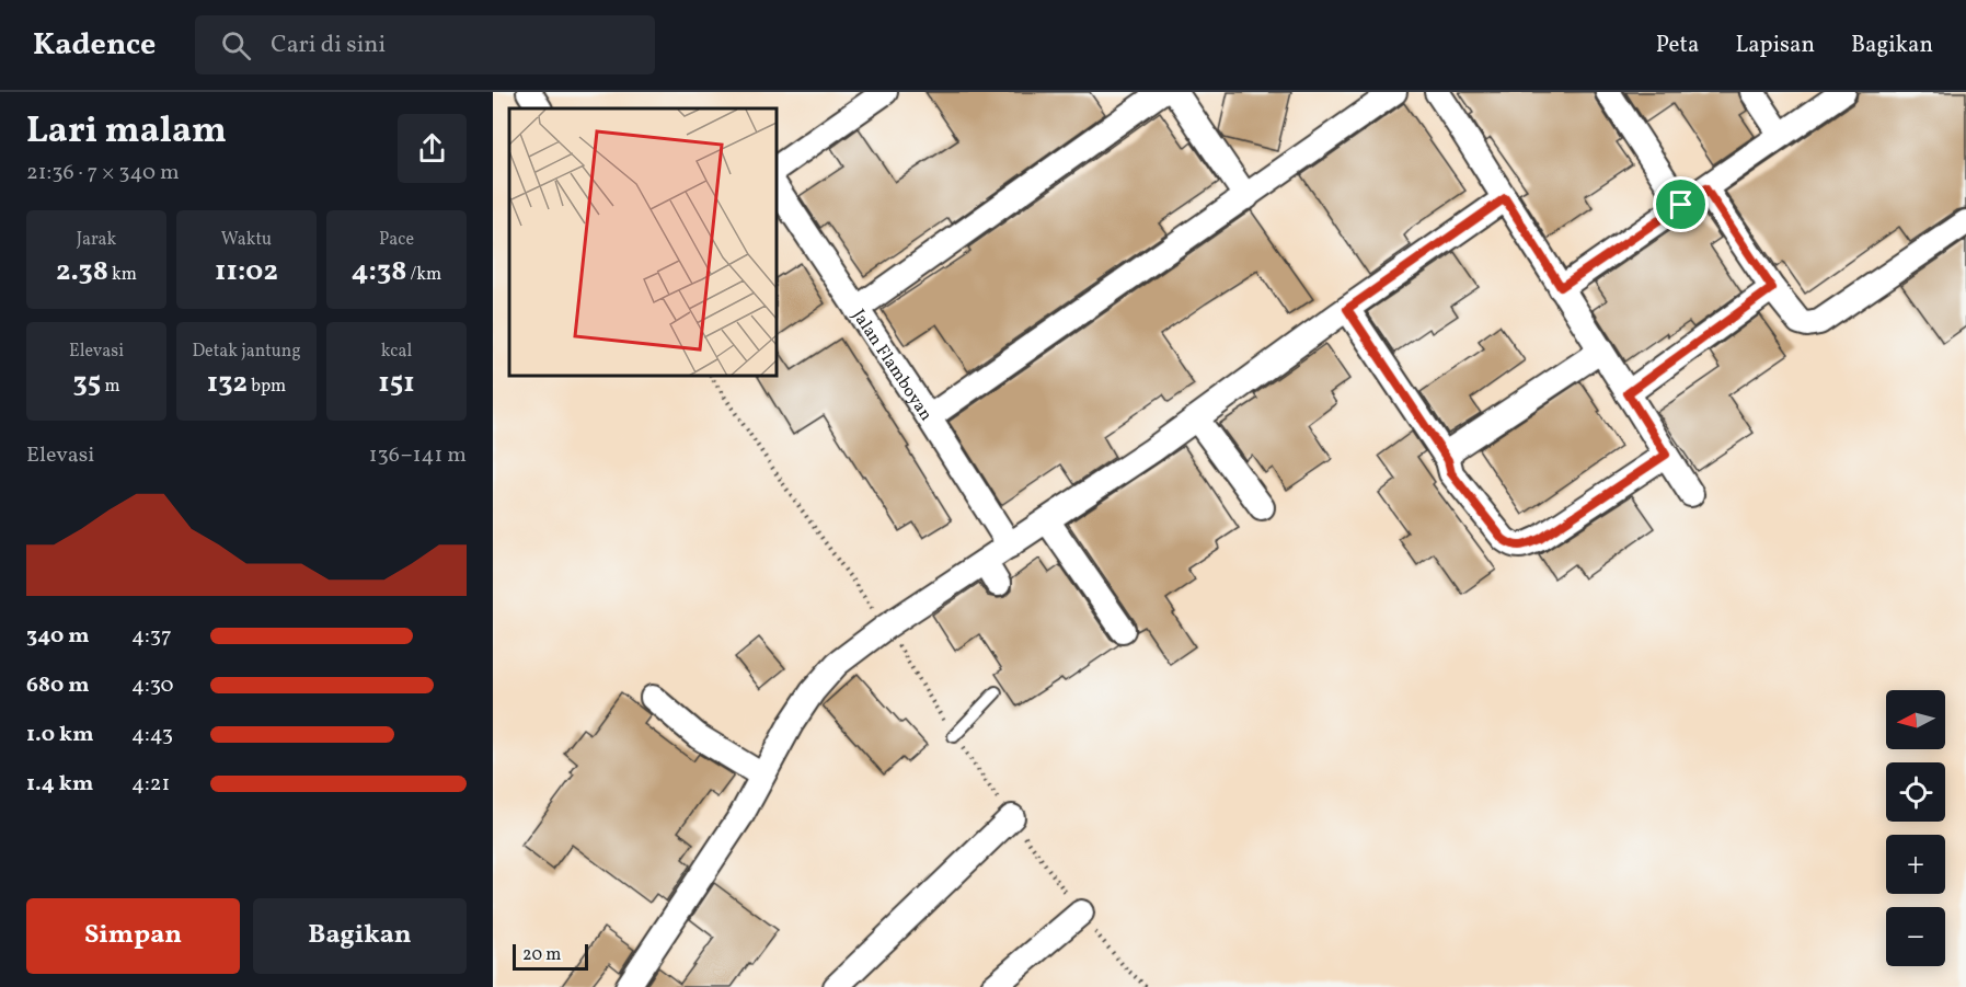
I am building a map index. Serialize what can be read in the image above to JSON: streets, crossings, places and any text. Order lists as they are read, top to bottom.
{
  "streets": {
    "street": ["Jalan Flamboyan"]
  },
  "scale_bar": "20 m",
  "north": "left",
  "page": {
    "header": "Kadence",
    "search": "Cari di sini",
    "nav": ["Peta", "Lapisan", "Bagikan"],
    "heading": ["Lari malam", "21:36 · 7 × 340 m"],
    "stats": [
      ["Jarak", "2.38 km"],
      ["Waktu", "11:02"],
      ["Pace", "4:38 /km"],
      ["Elevasi", "35 m"],
      ["Detak jantung", "132 bpm"],
      ["kcal", "151"]
    ],
    "chart": ["Elevasi", "136–141 m"],
    "list": [
      {
        "name": "340 m",
        "note": "4:37"
      },
      {
        "name": "680 m",
        "note": "4:30"
      },
      {
        "name": "1.0 km",
        "note": "4:43"
      },
      {
        "name": "1.4 km",
        "note": "4:21"
      }
    ],
    "map_buttons": ["+", "−"],
    "buttons": ["Simpan", "Bagikan"],
    "scale": "20 m"
  }
}
